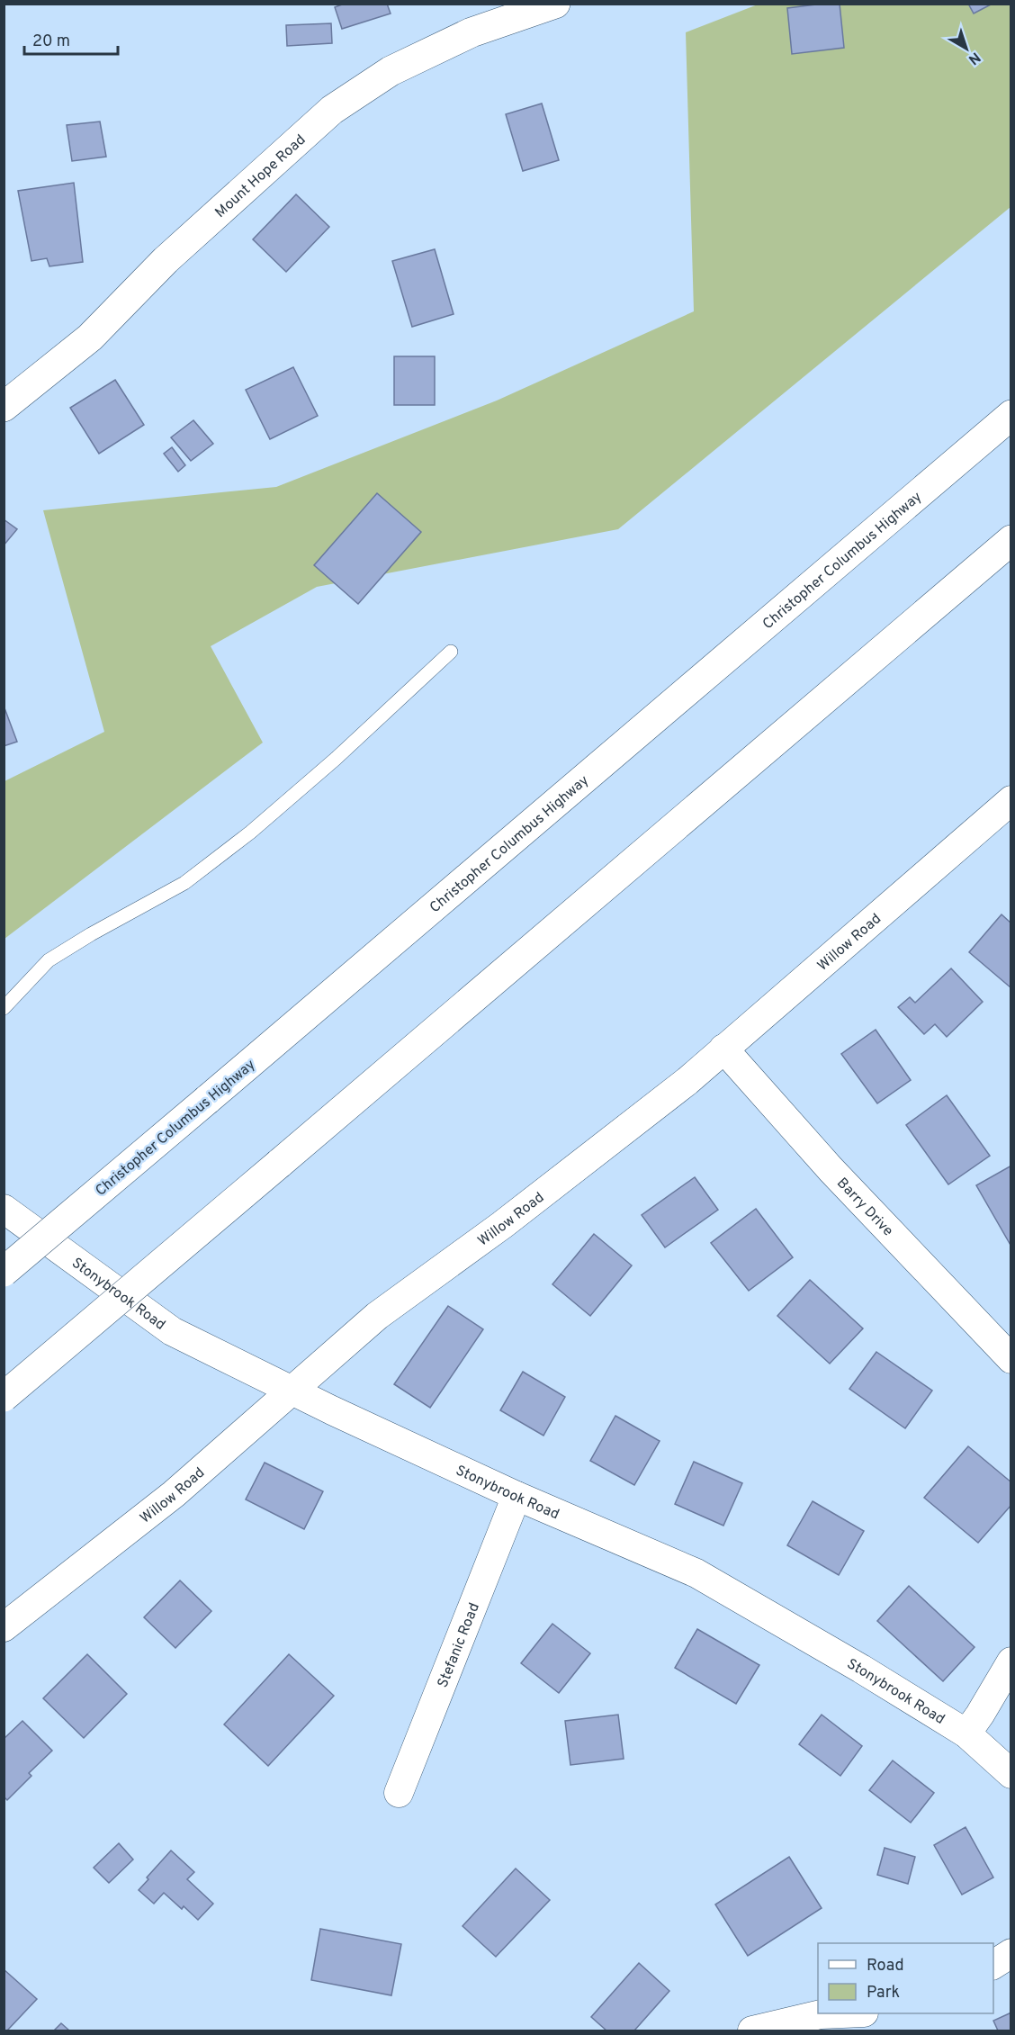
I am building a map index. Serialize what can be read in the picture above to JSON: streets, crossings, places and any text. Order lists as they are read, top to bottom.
{
  "streets": {
    "main road": ["Mount Hope Road", "Christopher Columbus Highway"],
    "street": [
      "Willow Road",
      "Barry Drive",
      "Stonybrook Road",
      "Stefanic Road"
    ]
  },
  "crossings": [
    ["Willow Road", "Barry Drive"],
    ["Willow Road", "Stonybrook Road"],
    ["Stonybrook Road", "Stefanic Road"]
  ],
  "legend": ["Road", "Park"],
  "scale_bar": "20 m",
  "north": "bottom right"
}
